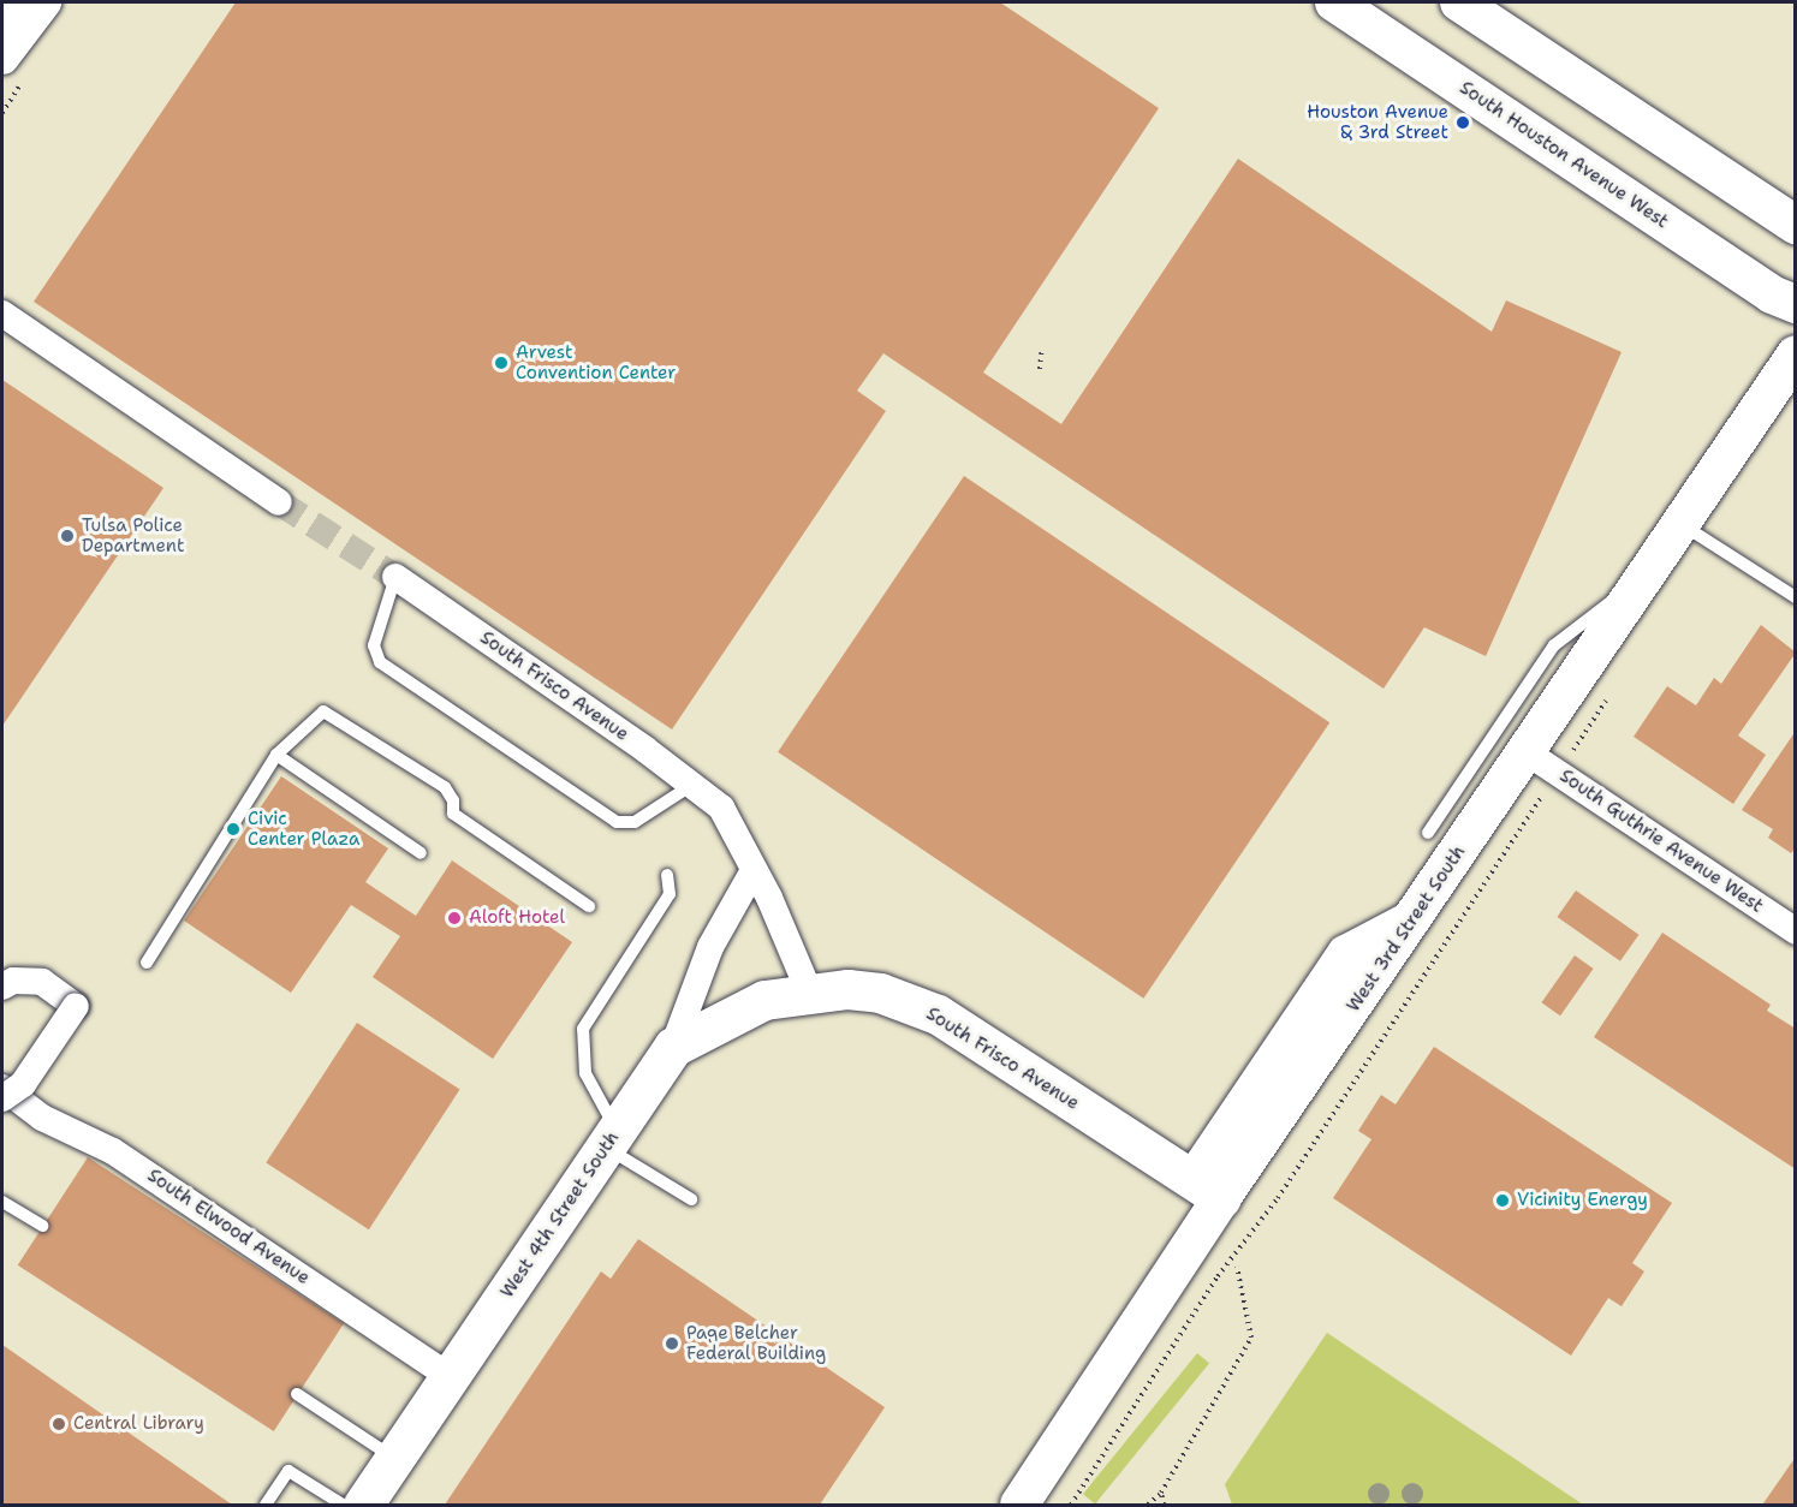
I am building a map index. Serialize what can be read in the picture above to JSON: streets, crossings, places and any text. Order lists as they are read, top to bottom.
{
  "streets": {
    "main road": [
      "South Houston Avenue West",
      "South Frisco Avenue",
      "West 3rd Street South",
      "West 4th Street South"
    ],
    "street": ["South Guthrie Avenue West", "South Elwood Avenue"]
  },
  "crossings": [
    ["South Frisco Avenue", "West 3rd Street South"],
    ["South Frisco Avenue", "West 4th Street South"],
    ["South Guthrie Avenue West", "West 3rd Street South"],
    ["West 4th Street South", "South Elwood Avenue"]
  ],
  "places": [
    "Houston Avenue & 3rd Street",
    "Arvest Convention Center",
    "Tulsa Police Department",
    "Civic Center Plaza",
    "Aloft Hotel",
    "Vicinity Energy",
    "Page Belcher Federal Building",
    "Central Library"
  ]
}
